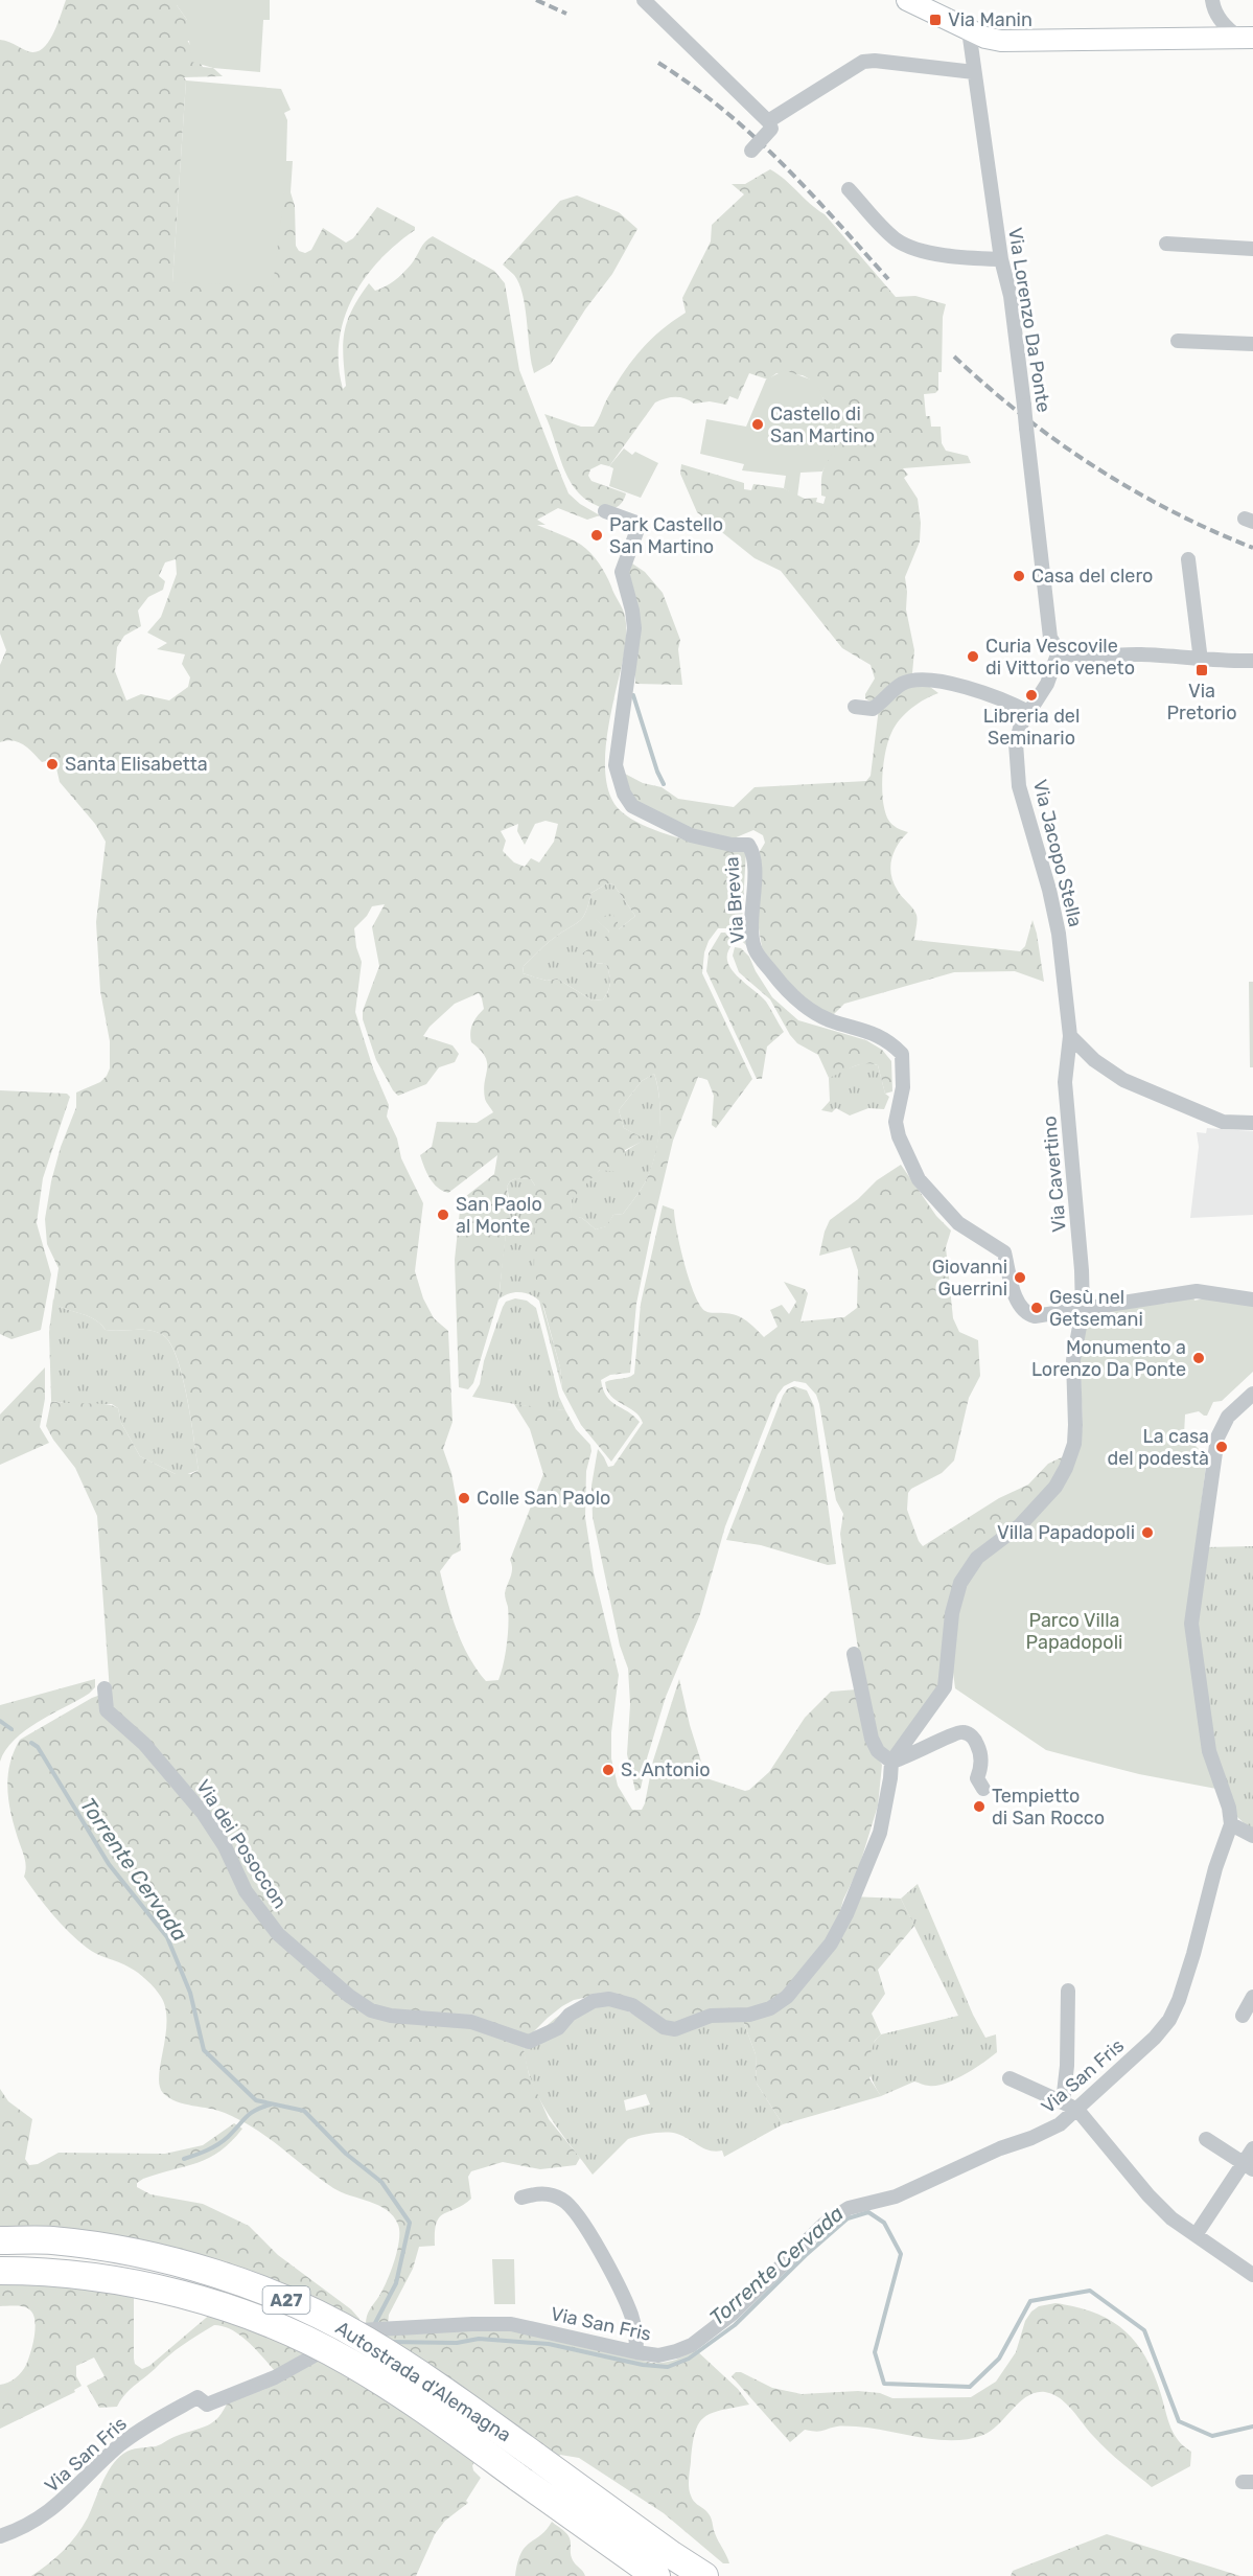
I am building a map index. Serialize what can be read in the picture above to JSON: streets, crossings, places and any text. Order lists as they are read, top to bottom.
{
  "streets": {
    "highway": ["A27", "Autostrada d'Alemagna"],
    "street": [
      "Via Lorenzo Da Ponte",
      "Via Jacopo Stella",
      "Via Brevia",
      "Via Cavertino",
      "Via dei Posoccon",
      "Via San Fris"
    ]
  },
  "crossings": [
    ["Via Lorenzo Da Ponte", "Via Jacopo Stella"],
    ["Via Jacopo Stella", "Via Cavertino"],
    ["Via Brevia", "Via Cavertino"],
    ["Via Cavertino", "Via dei Posoccon"]
  ],
  "water": ["Torrente Cervada"],
  "parks": ["Parco Villa Papadopoli"],
  "places": {
    "transit": ["Via Manin", "Via Pretorio"],
    "other": [
      "Castello di San Martino",
      "Park Castello San Martino",
      "Casa del clero",
      "Curia Vescovile di Vittorio veneto",
      "Libreria del Seminario",
      "Santa Elisabetta",
      "San Paolo al Monte",
      "Giovanni Guerrini",
      "Gesù nel Getsemani",
      "Monumento a Lorenzo Da Ponte",
      "La casa del podestà",
      "Colle San Paolo",
      "Villa Papadopoli",
      "S. Antonio",
      "Tempietto di San Rocco"
    ]
  }
}
